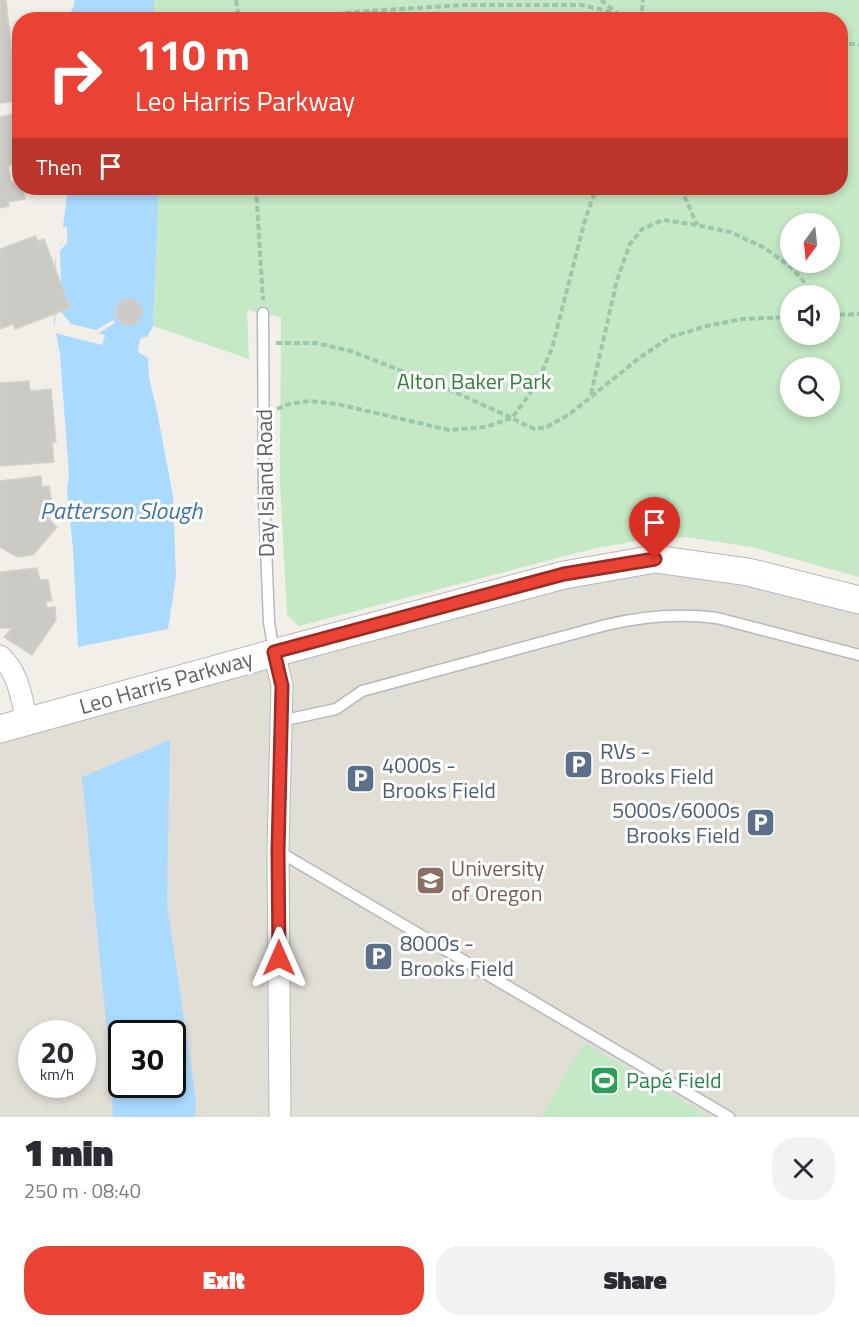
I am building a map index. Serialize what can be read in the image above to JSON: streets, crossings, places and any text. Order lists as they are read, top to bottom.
{
  "streets": {
    "street": ["Leo Harris Parkway"],
    "lane": ["Day Island Road"]
  },
  "crossings": [
    ["Day Island Road", "Leo Harris Parkway"]
  ],
  "water": ["Patterson Slough"],
  "parks": ["Alton Baker Park"],
  "places": {
    "parking": [
      "RVs - Brooks Field",
      "4000s - Brooks Field",
      "5000s/6000s Brooks Field",
      "8000s - Brooks Field"
    ],
    "school or university": ["University of Oregon"],
    "sports": ["Papé Field"]
  },
  "north": "bottom",
  "page": {
    "turn": ["110 m", "Leo Harris Parkway"],
    "then": "Then",
    "speed": "20 km/h",
    "limit": "30",
    "heading": ["1 min", "250 m · 08:40"],
    "buttons": ["Exit", "Share"]
  }
}
